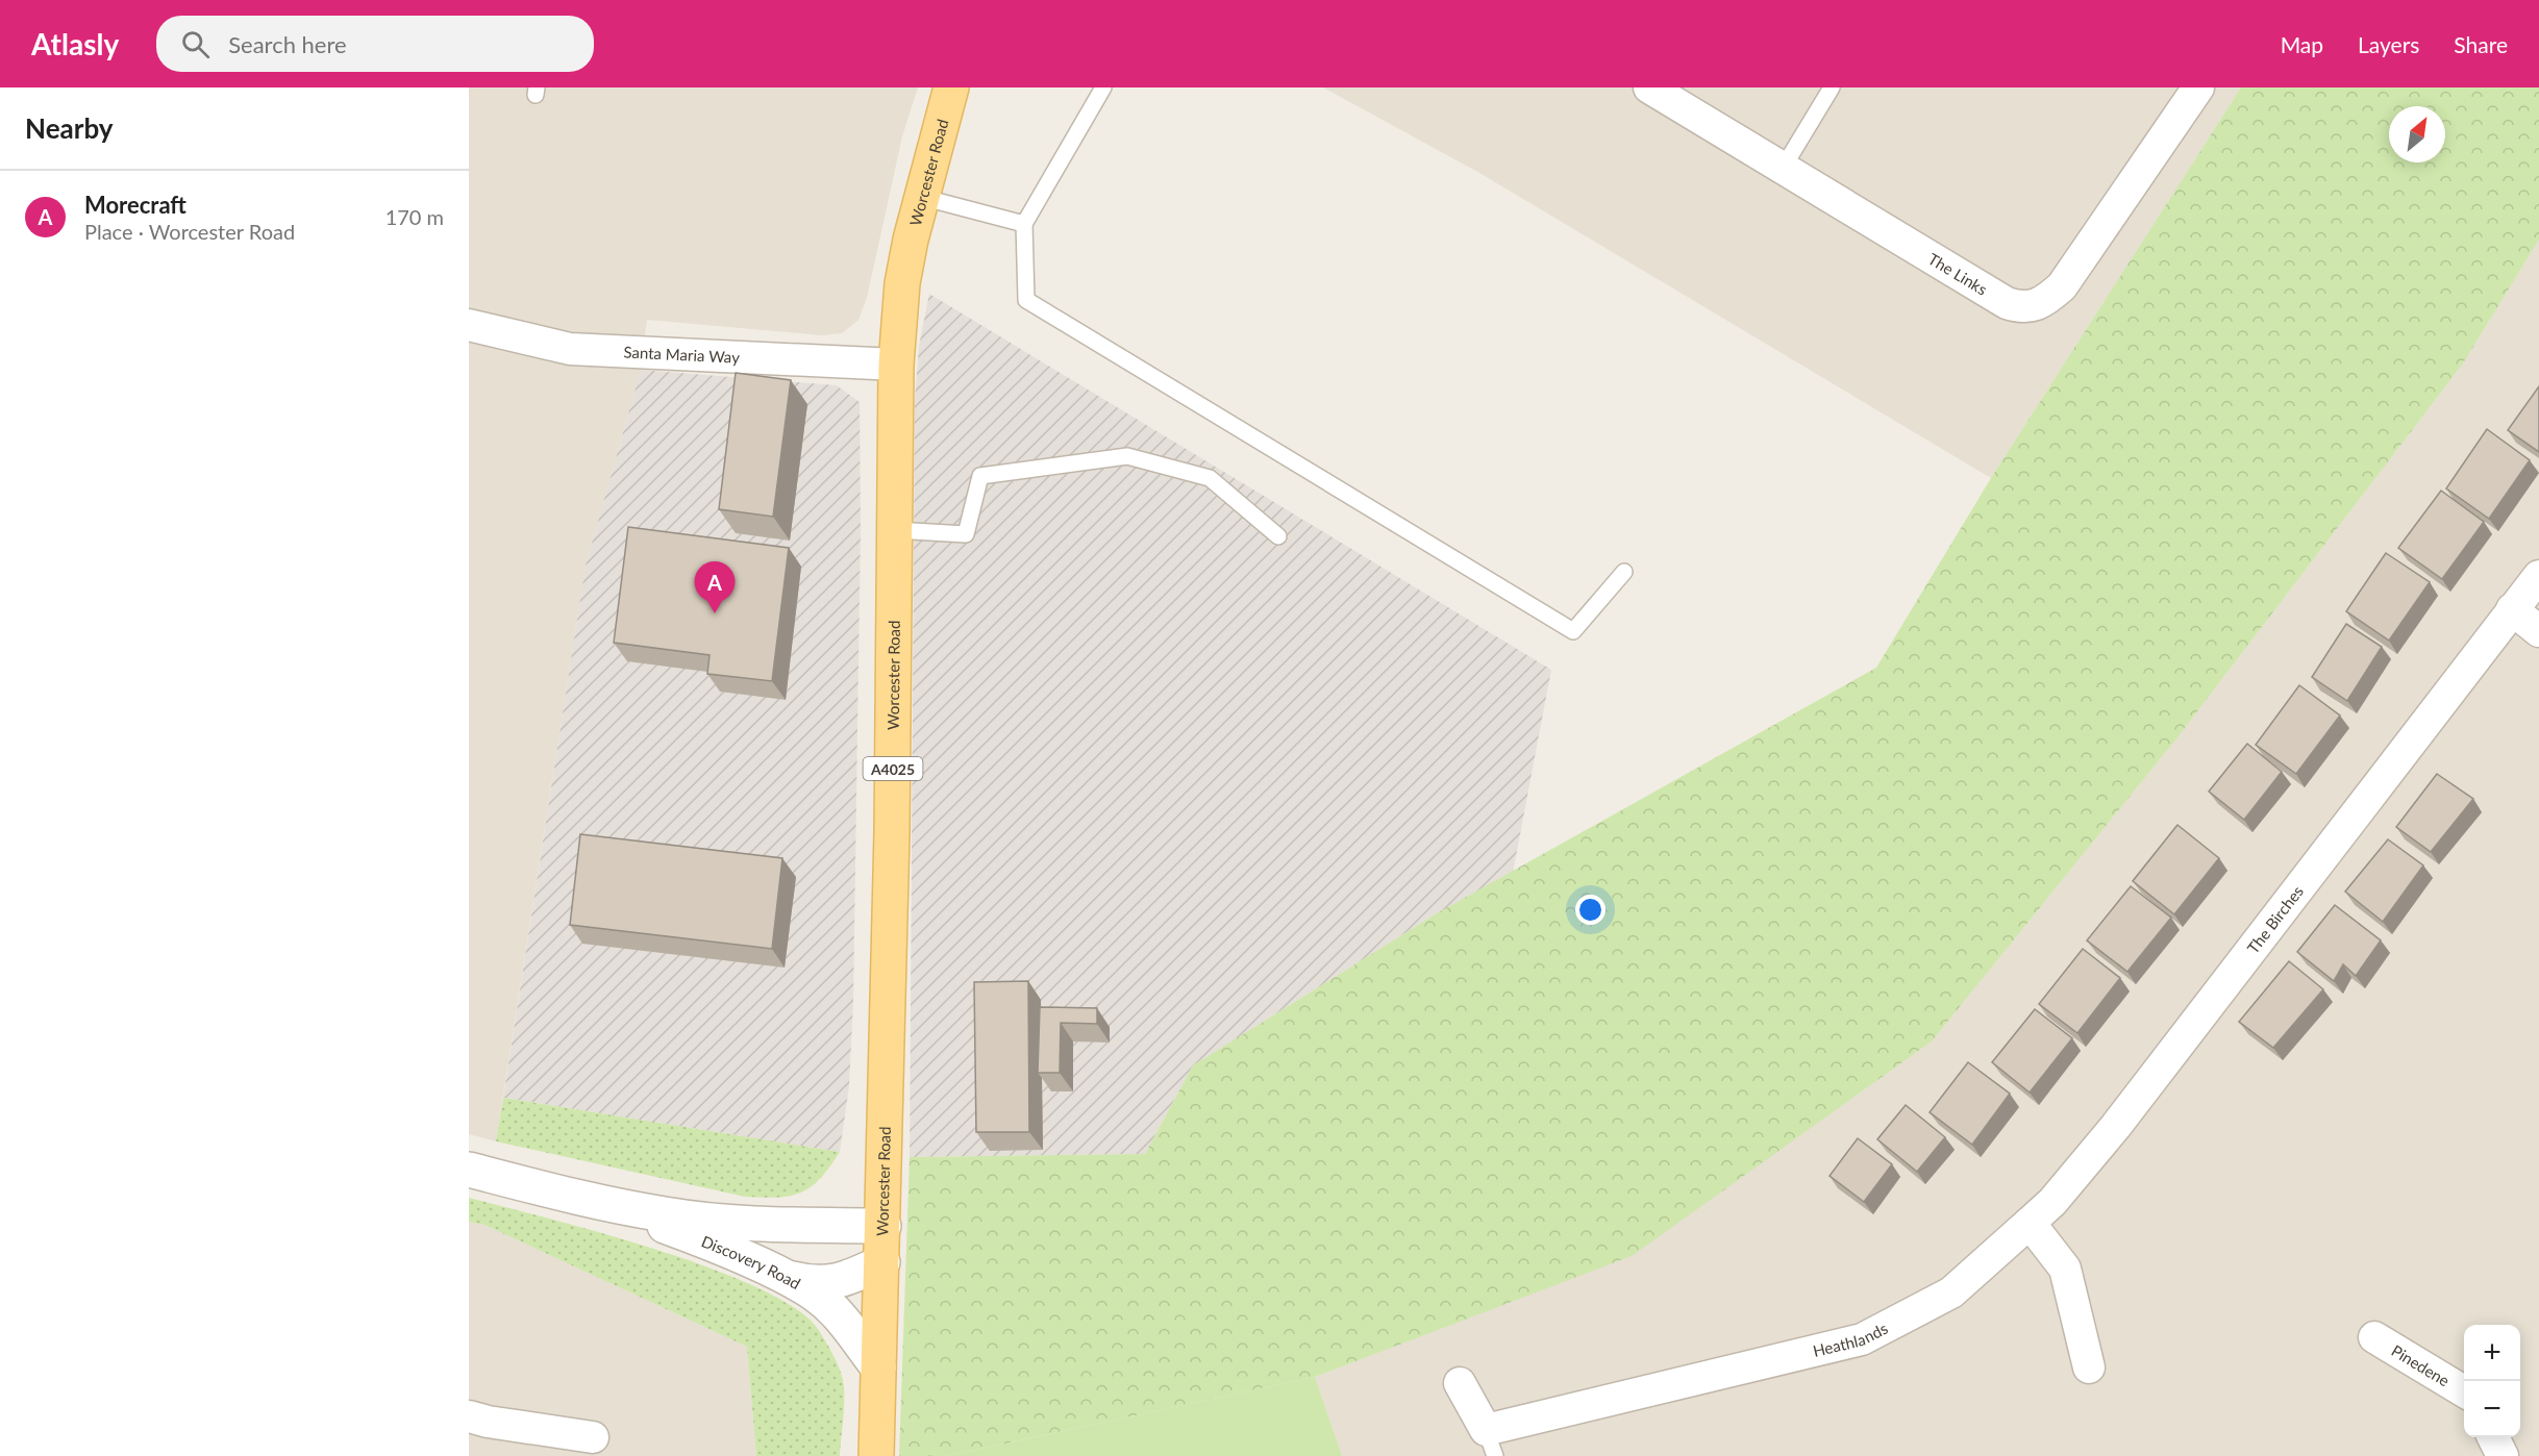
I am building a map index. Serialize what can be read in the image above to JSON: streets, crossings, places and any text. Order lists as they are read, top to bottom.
{
  "streets": {
    "main road": ["Worcester Road", "A4025"],
    "street": [
      "The Links",
      "Santa Maria Way",
      "The Birches",
      "Discovery Road",
      "Heathlands",
      "Pinedene"
    ]
  },
  "crossings": [
    ["Worcester Road", "Santa Maria Way"],
    ["Worcester Road", "Discovery Road"],
    ["The Birches", "Heathlands"]
  ],
  "north": "top right",
  "page": {
    "header": "Atlasly",
    "search": "Search here",
    "nav": ["Map", "Layers", "Share"],
    "heading": "Nearby",
    "list": [
      {
        "mark": "A",
        "name": "Morecraft",
        "note": "Place · Worcester Road",
        "value": "170 m"
      }
    ],
    "pins": "A",
    "map_buttons": ["+", "−"]
  }
}
